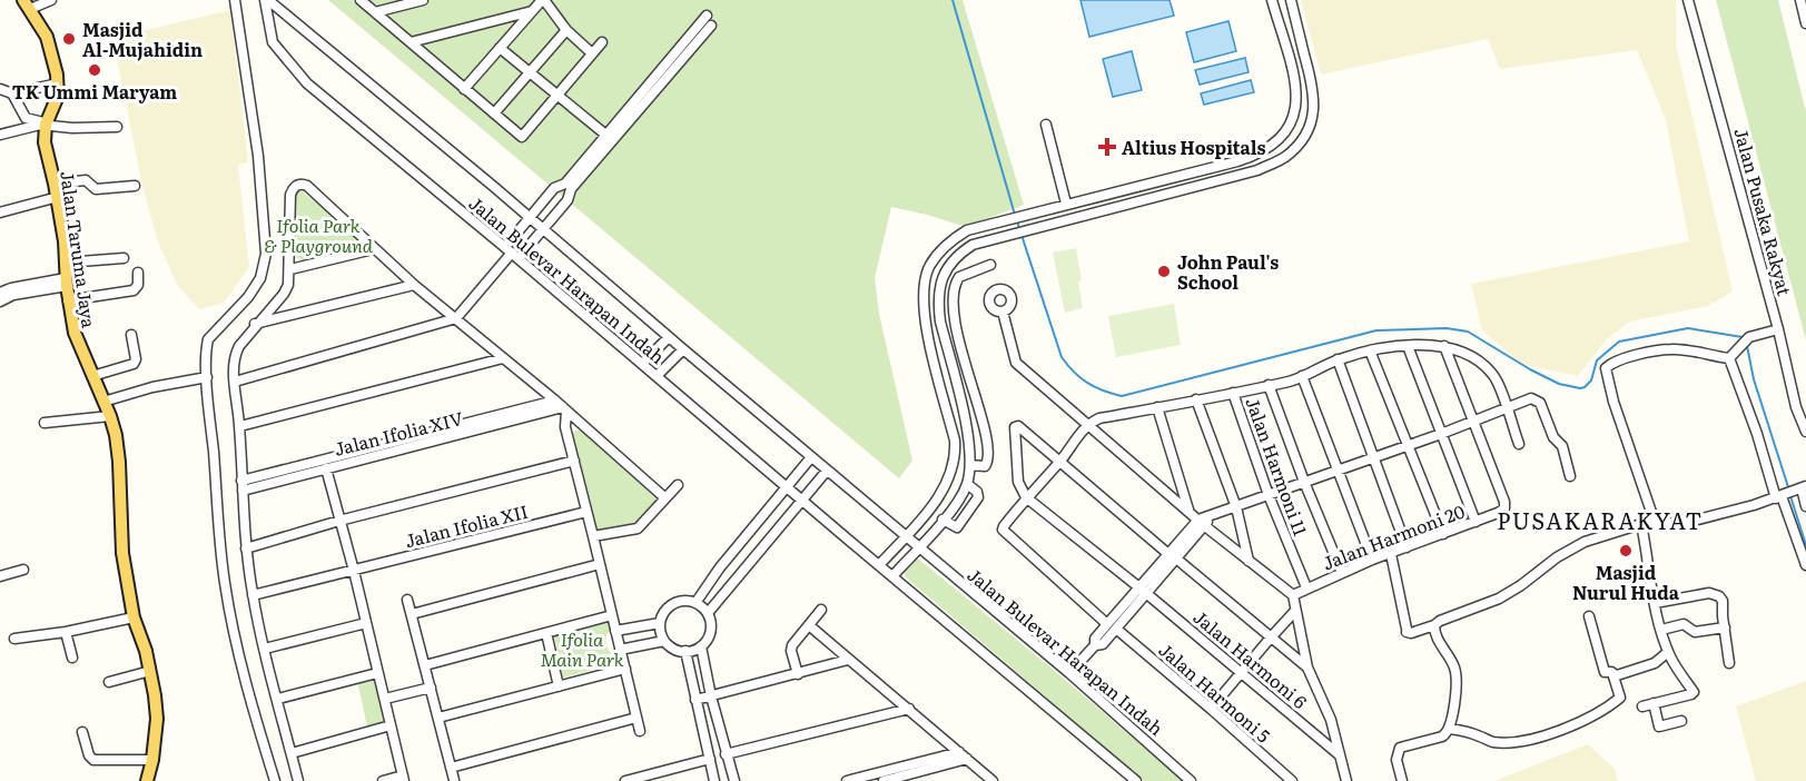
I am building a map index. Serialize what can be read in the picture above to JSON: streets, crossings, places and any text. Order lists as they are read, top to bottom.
{
  "streets": {
    "main road": ["Jalan Taruma Jaya"],
    "street": [
      "Jalan Pusaka Rakyat",
      "Jalan Bulevar Harapan Indah",
      "Jalan Ifolia XIV",
      "Jalan Harmoni 11",
      "Jalan Ifolia XII",
      "Jalan Harmoni 20",
      "Jalan Harmoni 6",
      "Jalan Harmoni 5"
    ]
  },
  "crossings": [
    ["Jalan Harmoni 11", "Jalan Harmoni 20"],
    ["Jalan Harmoni 6", "Jalan Harmoni 5"]
  ],
  "districts": ["PUSAKARAKYAT"],
  "parks": ["Ifolia Park & Playground", "Ifolia Main Park"],
  "places": {
    "other": [
      "Masjid Al-Mujahidin",
      "TK Ummi Maryam",
      "John Paul's School",
      "Masjid Nurul Huda"
    ],
    "health": ["Altius Hospitals"]
  }
}
